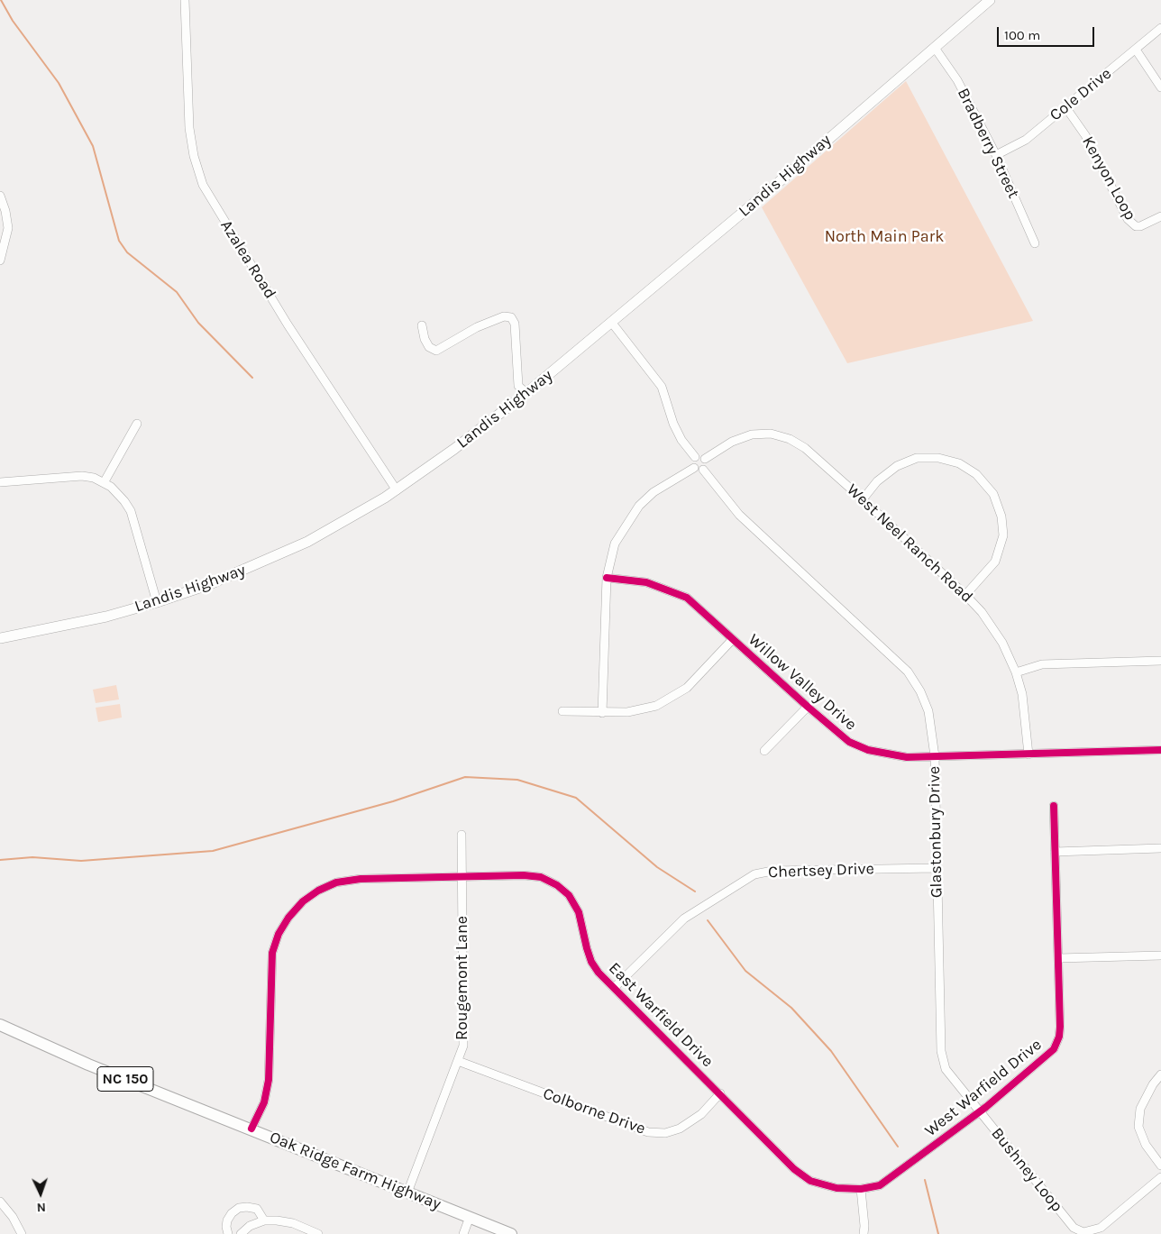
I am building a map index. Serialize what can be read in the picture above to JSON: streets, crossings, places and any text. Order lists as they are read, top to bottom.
{
  "streets": {
    "main road": ["Landis Highway", "NC 150", "Oak Ridge Farm Highway"],
    "street": [
      "Cole Drive",
      "Bradberry Street",
      "Kenyon Loop",
      "Azalea Road",
      "West Neel Ranch Road",
      "Willow Valley Drive",
      "Glastonbury Drive",
      "Chertsey Drive",
      "Rougemont Lane",
      "East Warfield Drive",
      "West Warfield Drive",
      "Colborne Drive",
      "Bushney Loop"
    ]
  },
  "crossings": [
    ["Cole Drive", "Bradberry Street"],
    ["Cole Drive", "Kenyon Loop"],
    ["Bradberry Street", "Landis Highway"],
    ["Landis Highway", "Azalea Road"],
    ["West Neel Ranch Road", "Willow Valley Drive"],
    ["West Neel Ranch Road", "Glastonbury Drive"],
    ["Willow Valley Drive", "Glastonbury Drive"],
    ["Glastonbury Drive", "Chertsey Drive"],
    ["Glastonbury Drive", "West Warfield Drive"],
    ["Glastonbury Drive", "Bushney Loop"],
    ["Chertsey Drive", "East Warfield Drive"],
    ["Rougemont Lane", "East Warfield Drive"],
    ["Rougemont Lane", "Colborne Drive"],
    ["Rougemont Lane", "Oak Ridge Farm Highway"],
    ["East Warfield Drive", "West Warfield Drive"],
    ["East Warfield Drive", "Colborne Drive"],
    ["East Warfield Drive", "Oak Ridge Farm Highway"],
    ["West Warfield Drive", "Bushney Loop"]
  ],
  "parks": ["North Main Park"],
  "scale_bar": "100 m",
  "north": "bottom"
}
